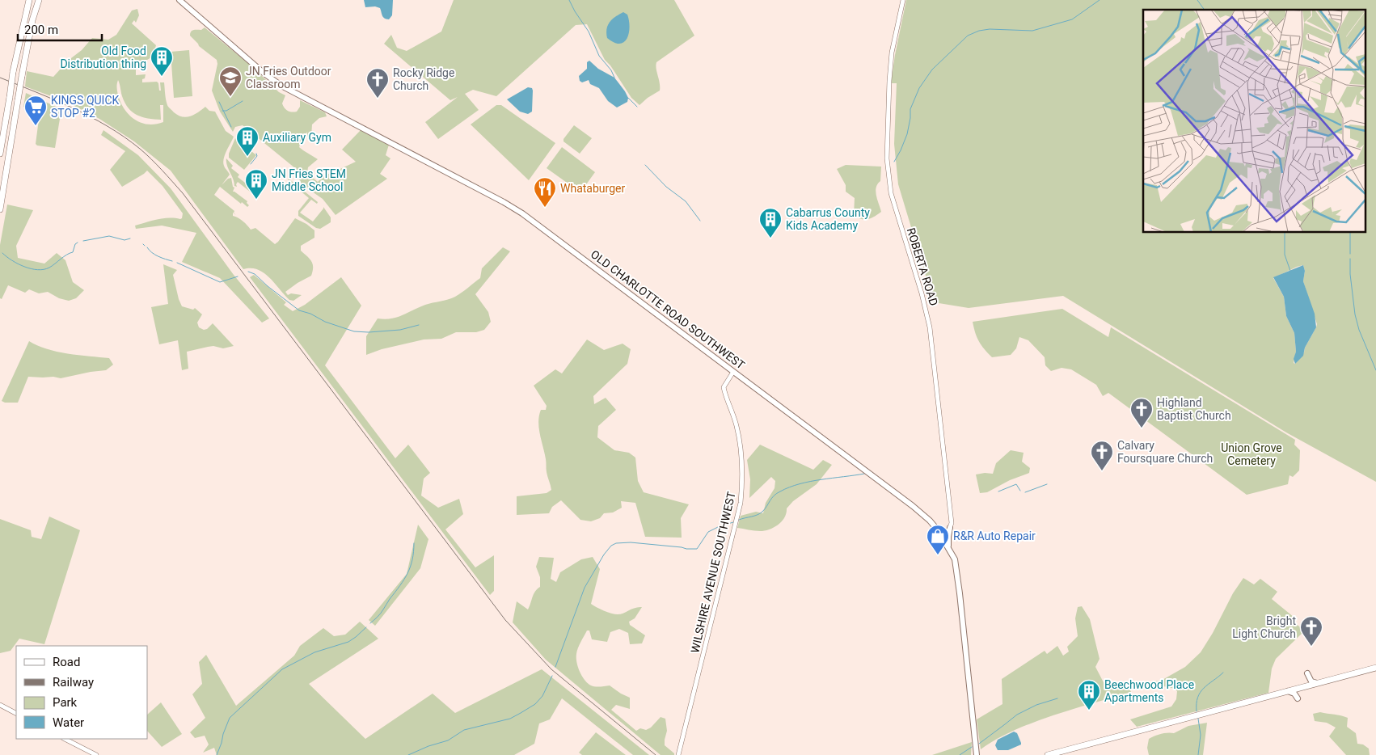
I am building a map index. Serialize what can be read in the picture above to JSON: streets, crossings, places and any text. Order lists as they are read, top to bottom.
{
  "streets": {
    "main road": ["OLD CHARLOTTE ROAD SOUTHWEST"],
    "street": ["ROBERTA ROAD", "WILSHIRE AVENUE SOUTHWEST"]
  },
  "crossings": [
    ["OLD CHARLOTTE ROAD SOUTHWEST", "WILSHIRE AVENUE SOUTHWEST"]
  ],
  "parks": ["Union Grove Cemetery"],
  "places": {
    "building": [
      "Old Food Distribution thing",
      "Auxiliary Gym",
      "JN Fries STEM Middle School",
      "Cabarrus County Kids Academy",
      "Beechwood Place Apartments"
    ],
    "school or university": ["JN Fries Outdoor Classroom"],
    "church": [
      "Rocky Ridge Church",
      "Highland Baptist Church",
      "Calvary Foursquare Church",
      "Bright Light Church"
    ],
    "supermarket": ["KINGS QUICK STOP #2"],
    "restaurant": ["Whataburger"],
    "shop": ["R&R Auto Repair"]
  },
  "legend": [
    "Road",
    "Railway",
    "Park",
    "Water"
  ],
  "scale_bar": "200 m"
}
